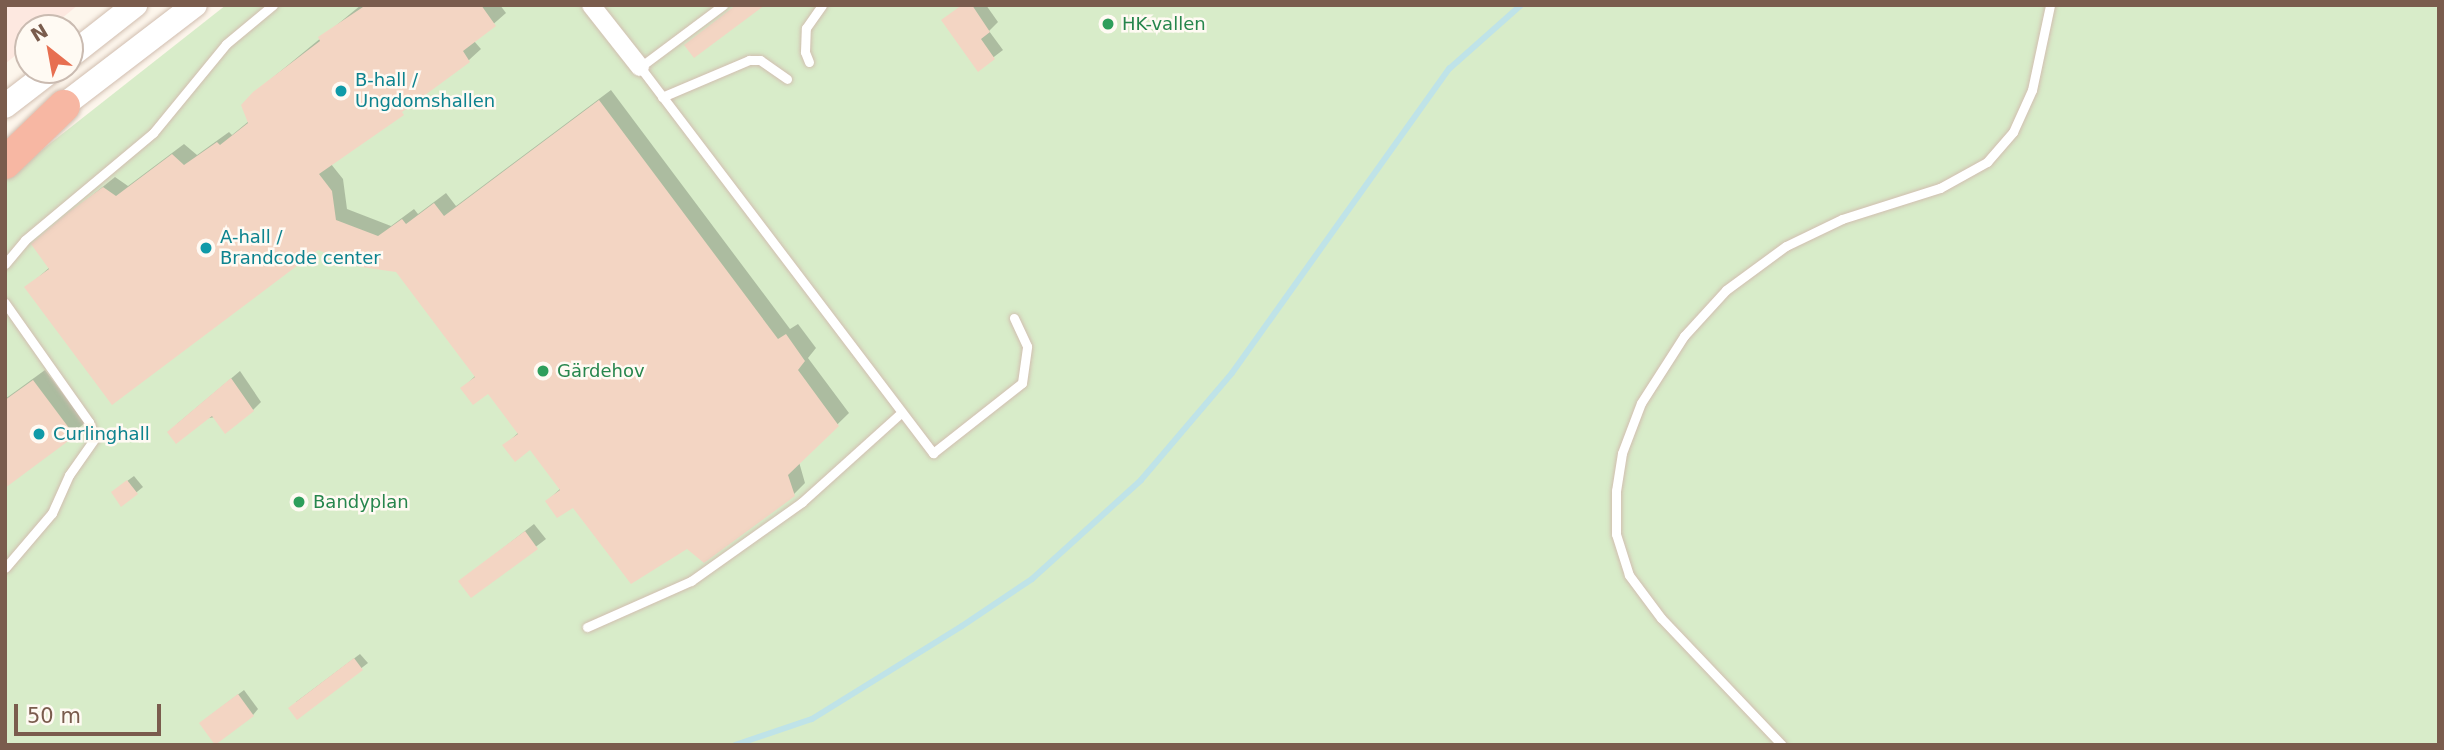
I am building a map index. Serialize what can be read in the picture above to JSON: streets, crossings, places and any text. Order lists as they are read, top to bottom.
{
  "places": [
    "HK-vallen",
    "B-hall / Ungdomshallen",
    "A-hall / Brandcode center",
    "Gärdehov",
    "Curlinghall",
    "Bandyplan"
  ],
  "scale_bar": "50 m",
  "north": "top left"
}
